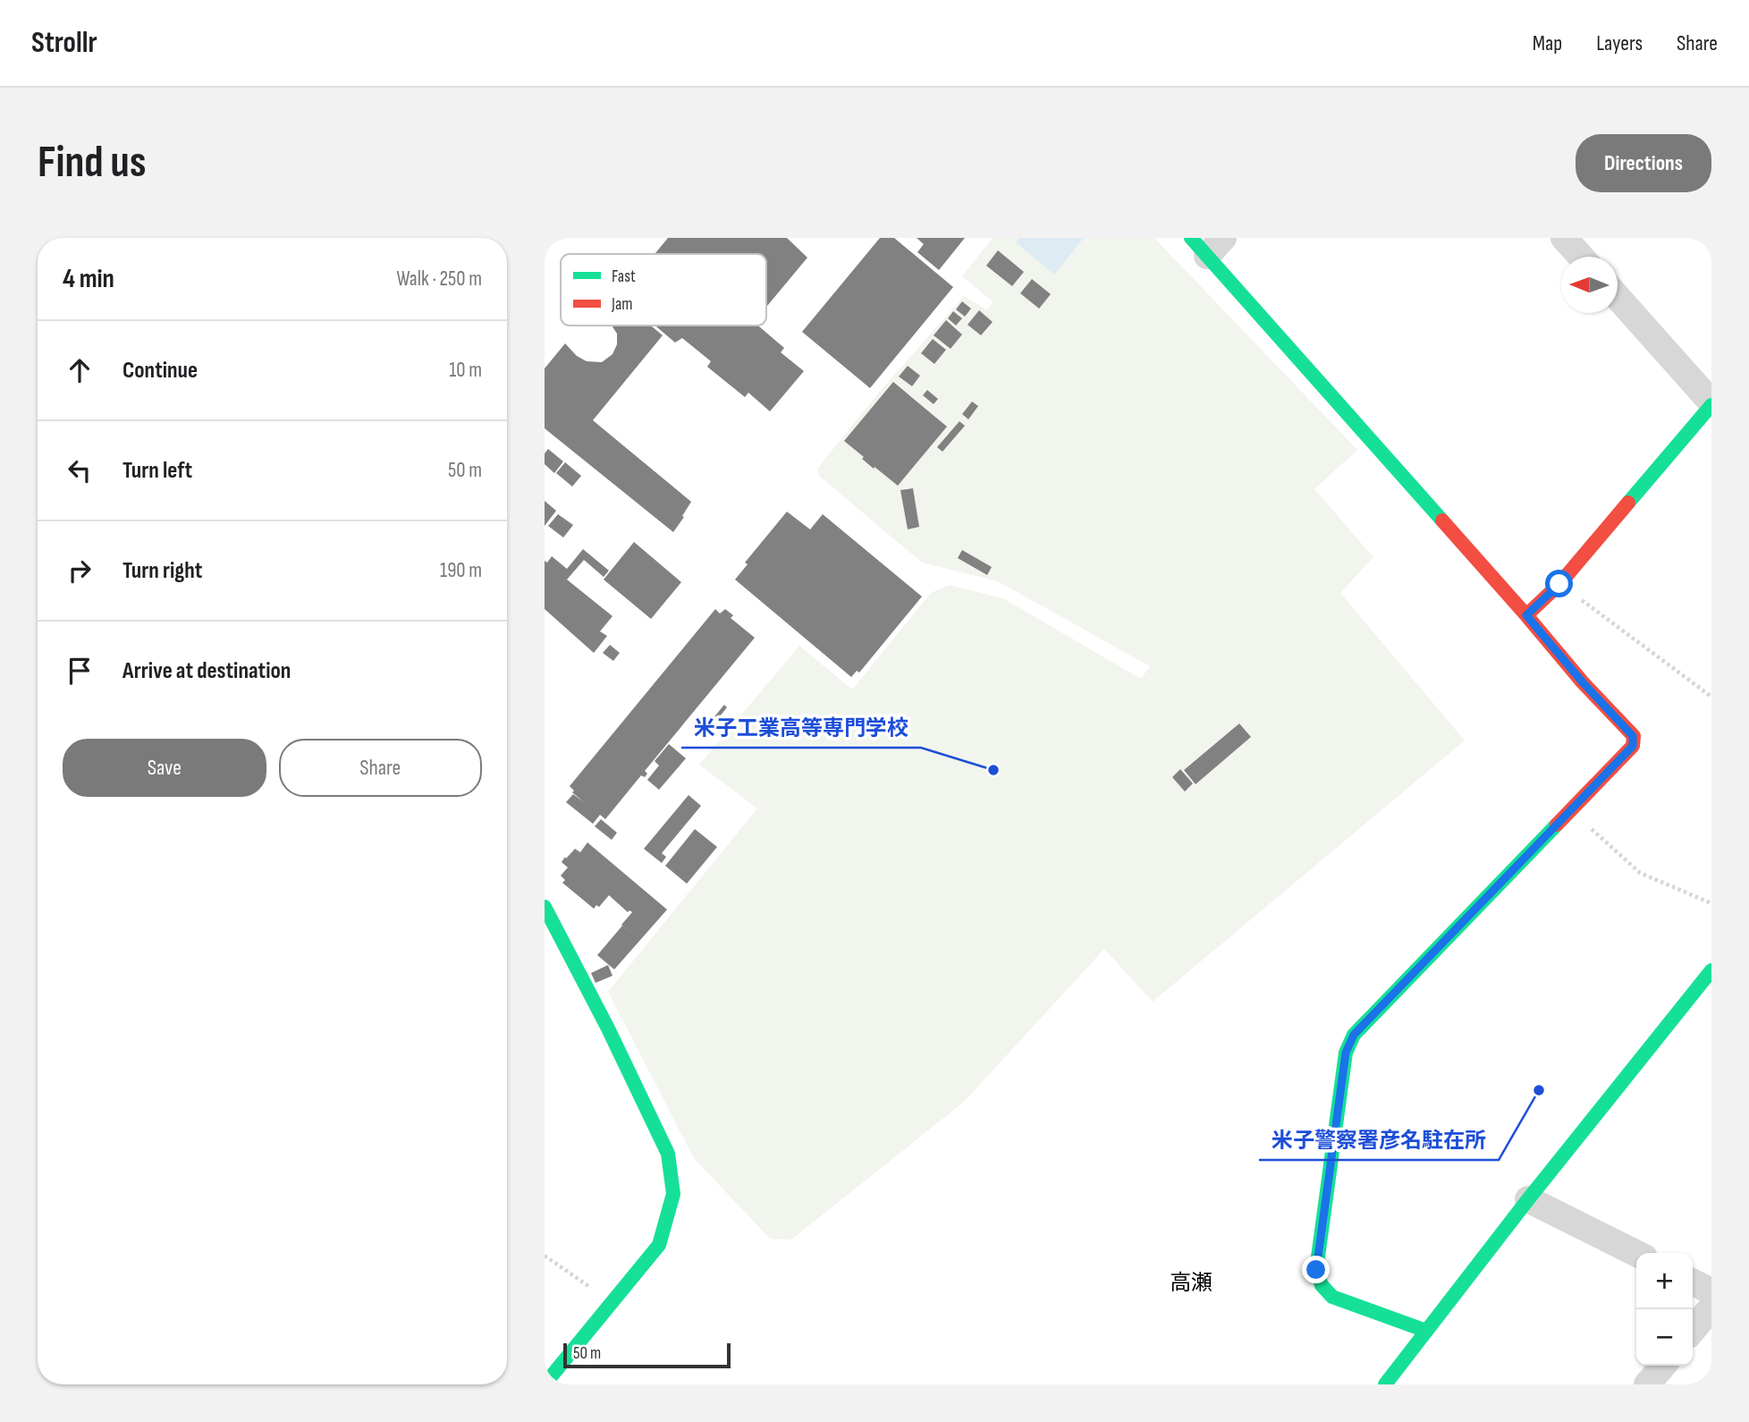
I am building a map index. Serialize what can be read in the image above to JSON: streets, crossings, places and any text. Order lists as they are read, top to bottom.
{
  "districts": ["高瀬"],
  "places": ["米子工業高等専門学校", "米子警察署彦名駐在所"],
  "legend": ["Fast", "Jam"],
  "scale_bar": "50 m",
  "north": "left",
  "page": {
    "header": "Strollr",
    "nav": ["Map", "Layers", "Share"],
    "buttons": [
      "Directions",
      ["Save", "Share"]
    ],
    "title": "Find us",
    "heading": ["4 min", "Walk · 250 m"],
    "list": [
      ["Continue", "10 m"],
      ["Turn left", "50 m"],
      ["Turn right", "190 m"],
      "Arrive at destination"
    ],
    "map_buttons": ["+", "−"],
    "scale": "50 m"
  }
}
